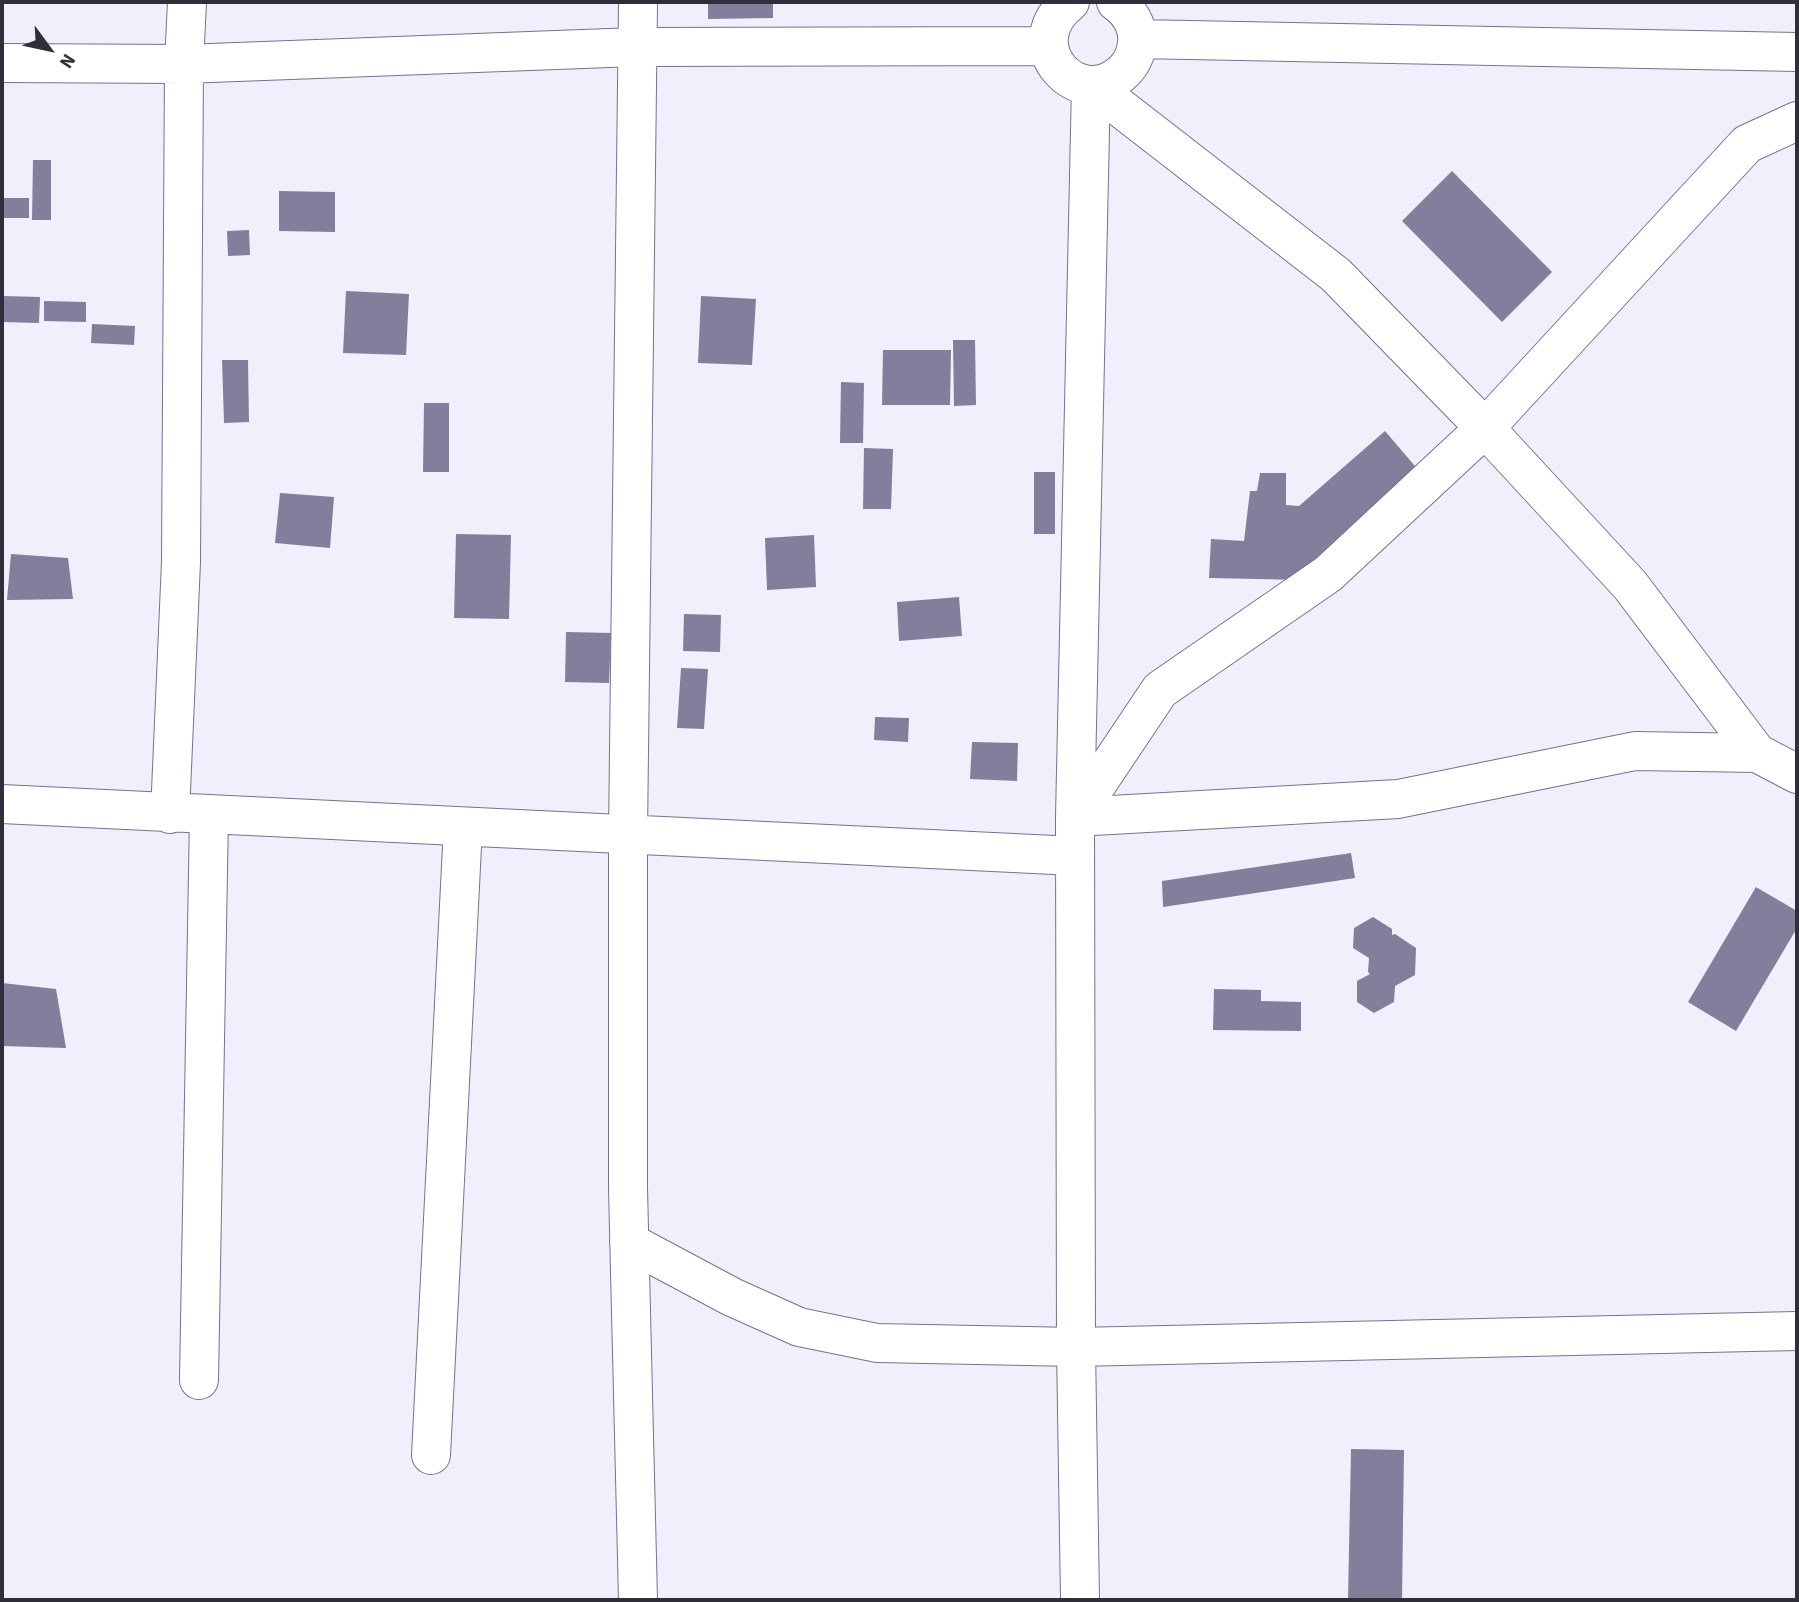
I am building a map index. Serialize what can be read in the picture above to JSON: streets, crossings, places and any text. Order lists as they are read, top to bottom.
{
  "north": "bottom right"
}
